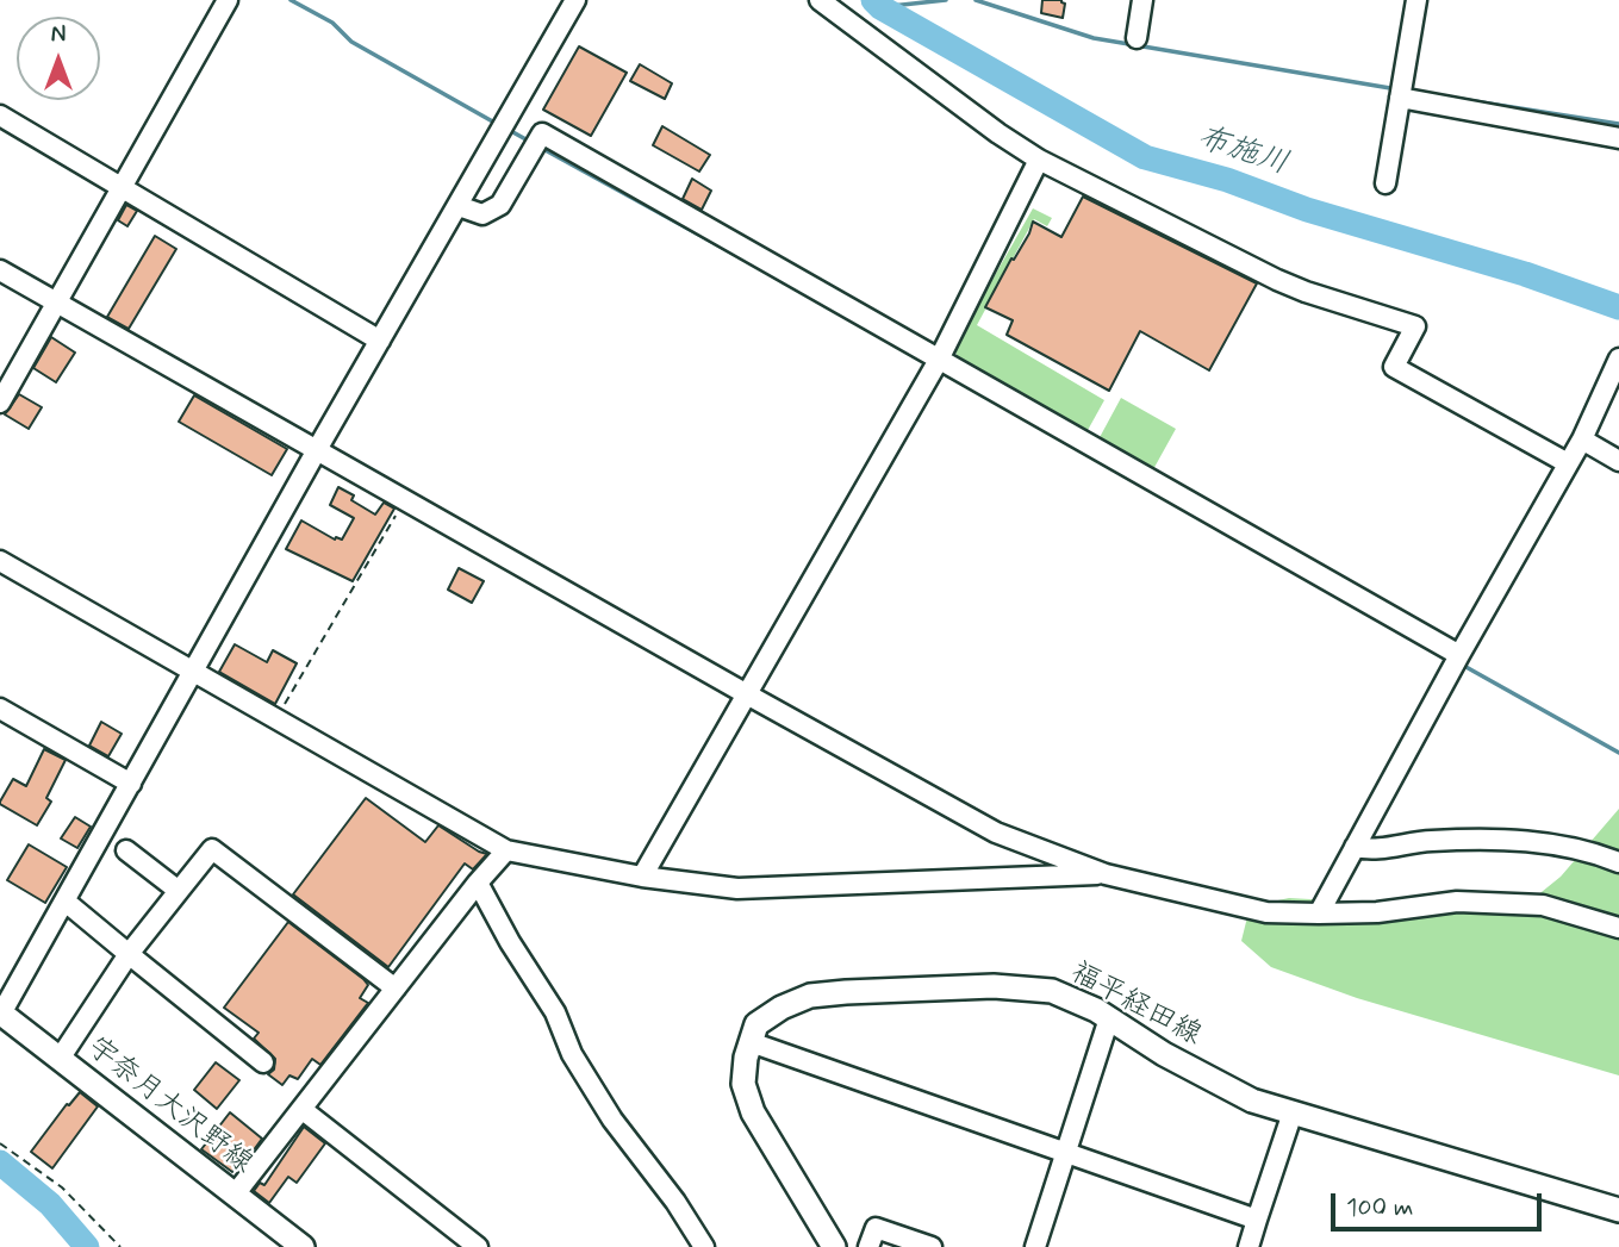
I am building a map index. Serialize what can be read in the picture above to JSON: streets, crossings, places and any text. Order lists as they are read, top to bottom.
{
  "streets": {
    "main road": ["福平経田線", "宇奈月大沢野線"]
  },
  "water": ["布施川"],
  "scale_bar": "100 m",
  "north": "top"
}
